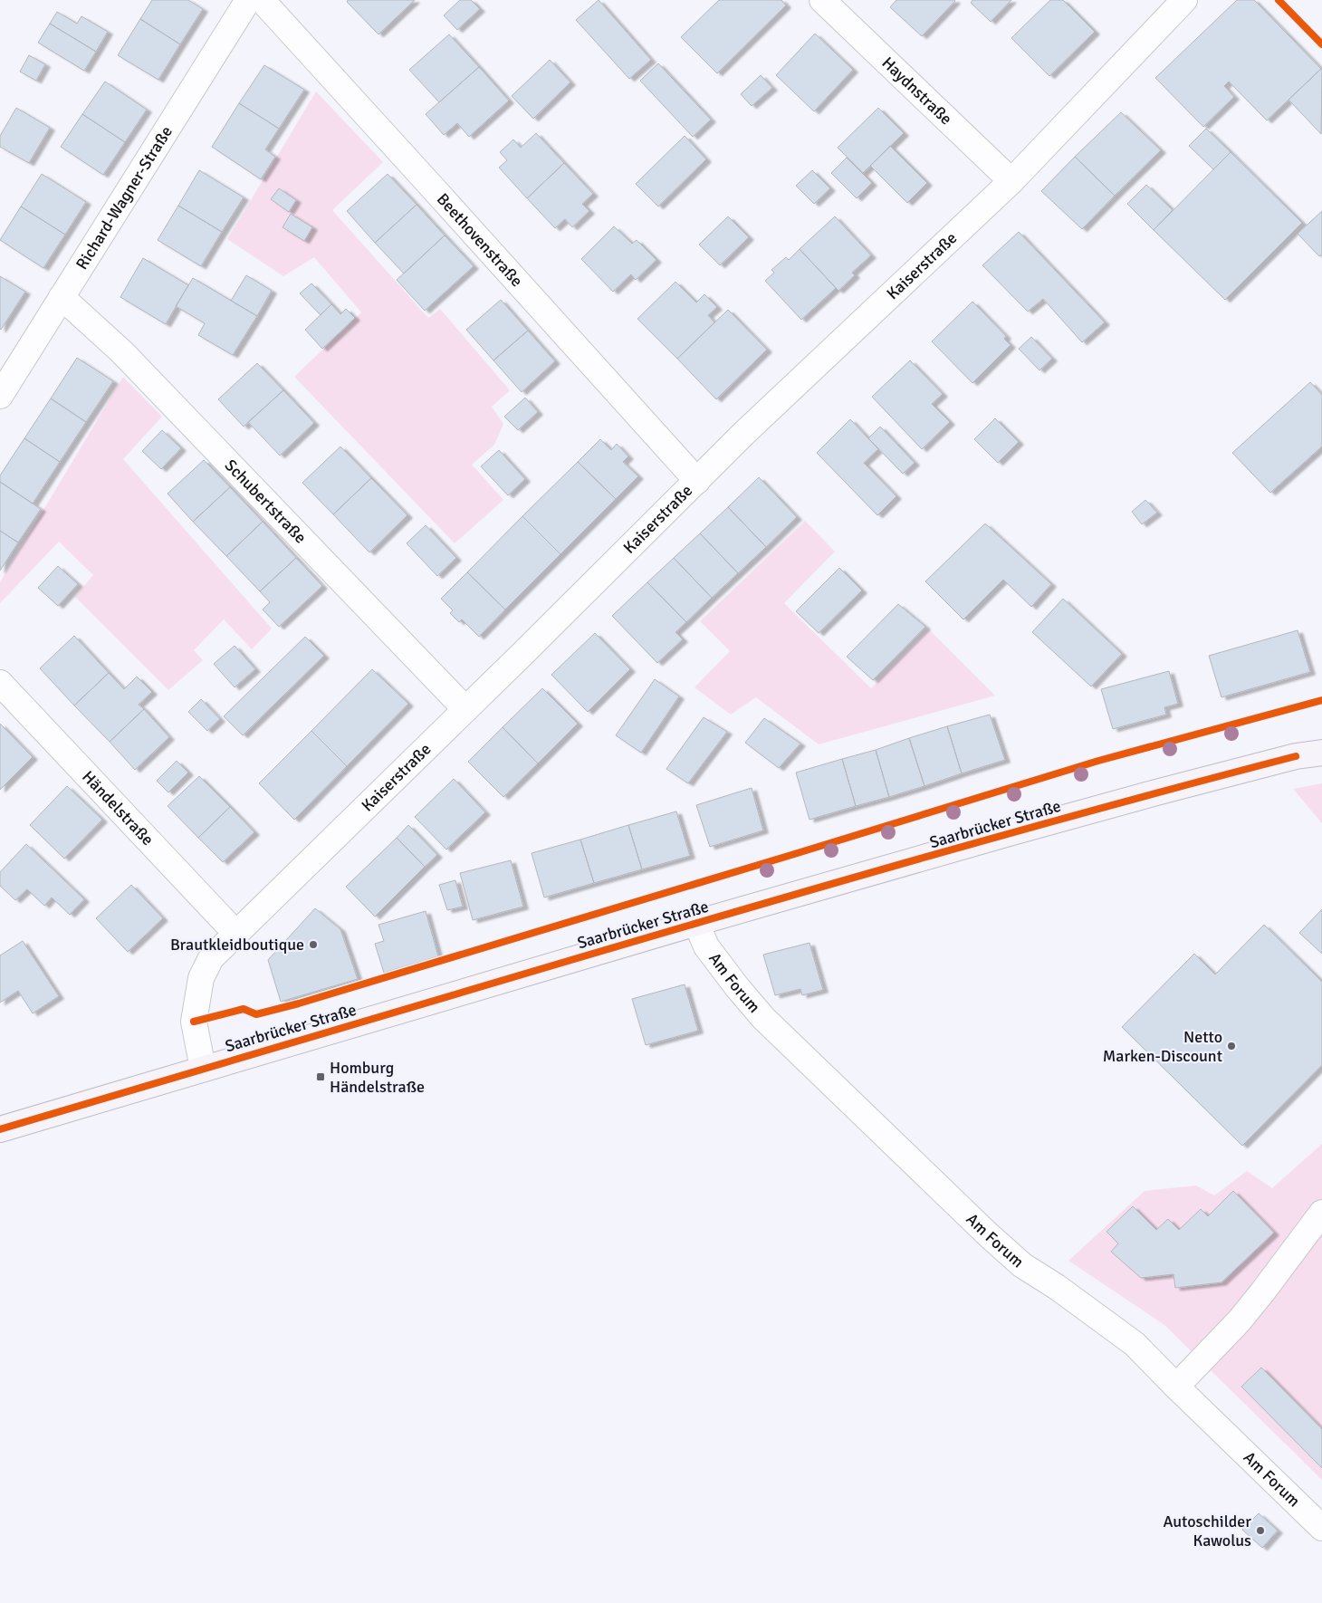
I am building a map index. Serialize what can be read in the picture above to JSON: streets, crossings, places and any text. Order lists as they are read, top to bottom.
{
  "streets": {
    "main road": ["Saarbrücker Straße"],
    "street": [
      "Haydnstraße",
      "Richard-Wagner-Straße",
      "Beethovenstraße",
      "Kaiserstraße",
      "Schubertstraße",
      "Händelstraße",
      "Am Forum"
    ]
  },
  "crossings": [
    ["Haydnstraße", "Kaiserstraße"],
    ["Richard-Wagner-Straße", "Schubertstraße"],
    ["Beethovenstraße", "Kaiserstraße"],
    ["Kaiserstraße", "Schubertstraße"],
    ["Kaiserstraße", "Händelstraße"],
    ["Kaiserstraße", "Saarbrücker Straße"],
    ["Saarbrücker Straße", "Am Forum"]
  ],
  "places": {
    "other": ["Brautkleidboutique", "Netto Marken-Discount", "Autoschilder Kawolus"],
    "transit": ["Homburg Händelstraße"]
  }
}
